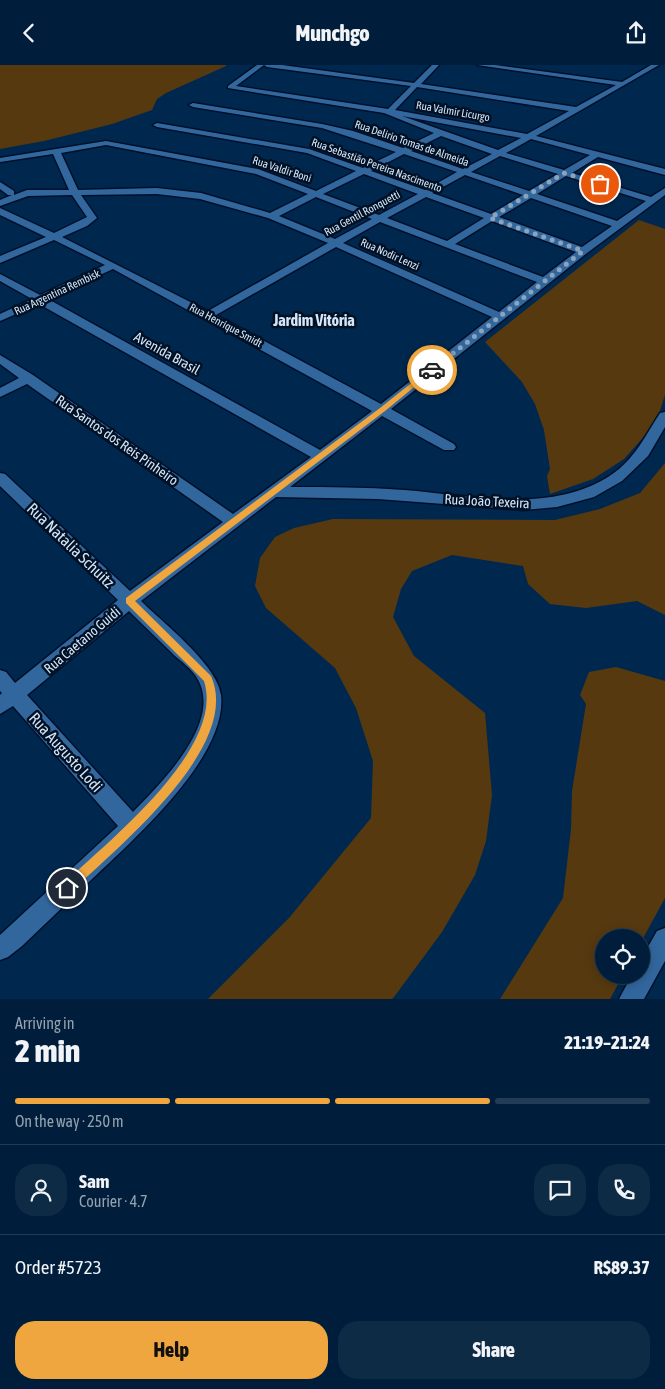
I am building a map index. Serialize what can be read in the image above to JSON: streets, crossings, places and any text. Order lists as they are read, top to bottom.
{
  "streets": {
    "street": [
      "Rua Valmir Licurgo",
      "Rua Delirio Tomas de Almeida",
      "Rua Sebastião Pereira Nascimento",
      "Rua Valdir Boni",
      "Rua Gentil Ronquetti",
      "Rua Nodir Lenzi",
      "Rua Argentina Rembisk",
      "Rua Henrique Smidt",
      "Avenida Brasil",
      "Rua Santos dos Reis Pinheiro",
      "Rua João Texeira",
      "Rua Natalia Schuitz",
      "Rua Caetano Guidi",
      "Rua Augusto Lodi"
    ]
  },
  "crossings": [
    ["Rua Valmir Licurgo", "Rua Gentil Ronquetti"],
    ["Rua Delirio Tomas de Almeida", "Rua Gentil Ronquetti"],
    ["Rua Delirio Tomas de Almeida", "Rua Caetano Guidi"],
    ["Rua Sebastião Pereira Nascimento", "Rua Gentil Ronquetti"],
    ["Rua Sebastião Pereira Nascimento", "Rua Caetano Guidi"],
    ["Rua Valdir Boni", "Rua Gentil Ronquetti"],
    ["Rua Valdir Boni", "Rua Caetano Guidi"],
    ["Rua Gentil Ronquetti", "Rua Nodir Lenzi"],
    ["Rua Gentil Ronquetti", "Rua Henrique Smidt"],
    ["Rua Nodir Lenzi", "Rua Caetano Guidi"],
    ["Rua Argentina Rembisk", "Rua Henrique Smidt"],
    ["Rua Argentina Rembisk", "Avenida Brasil"],
    ["Rua Henrique Smidt", "Rua Caetano Guidi"],
    ["Avenida Brasil", "Rua Caetano Guidi"],
    ["Rua Santos dos Reis Pinheiro", "Rua Caetano Guidi"],
    ["Rua João Texeira", "Rua Caetano Guidi"],
    ["Rua Natalia Schuitz", "Rua Caetano Guidi"],
    ["Rua Natalia Schuitz", "Rua Augusto Lodi"],
    ["Rua Caetano Guidi", "Rua Augusto Lodi"]
  ],
  "districts": ["Jardim Vitória"],
  "page": {
    "header": "Munchgo",
    "heading": ["2 min", "Arriving in", "21:19–21:24"],
    "panel": [
      "Sam",
      "Courier · 4.7",
      "Order #5723",
      "R$89.37"
    ],
    "bar": "On the way · 250 m",
    "buttons": ["Help", "Share"]
  }
}
